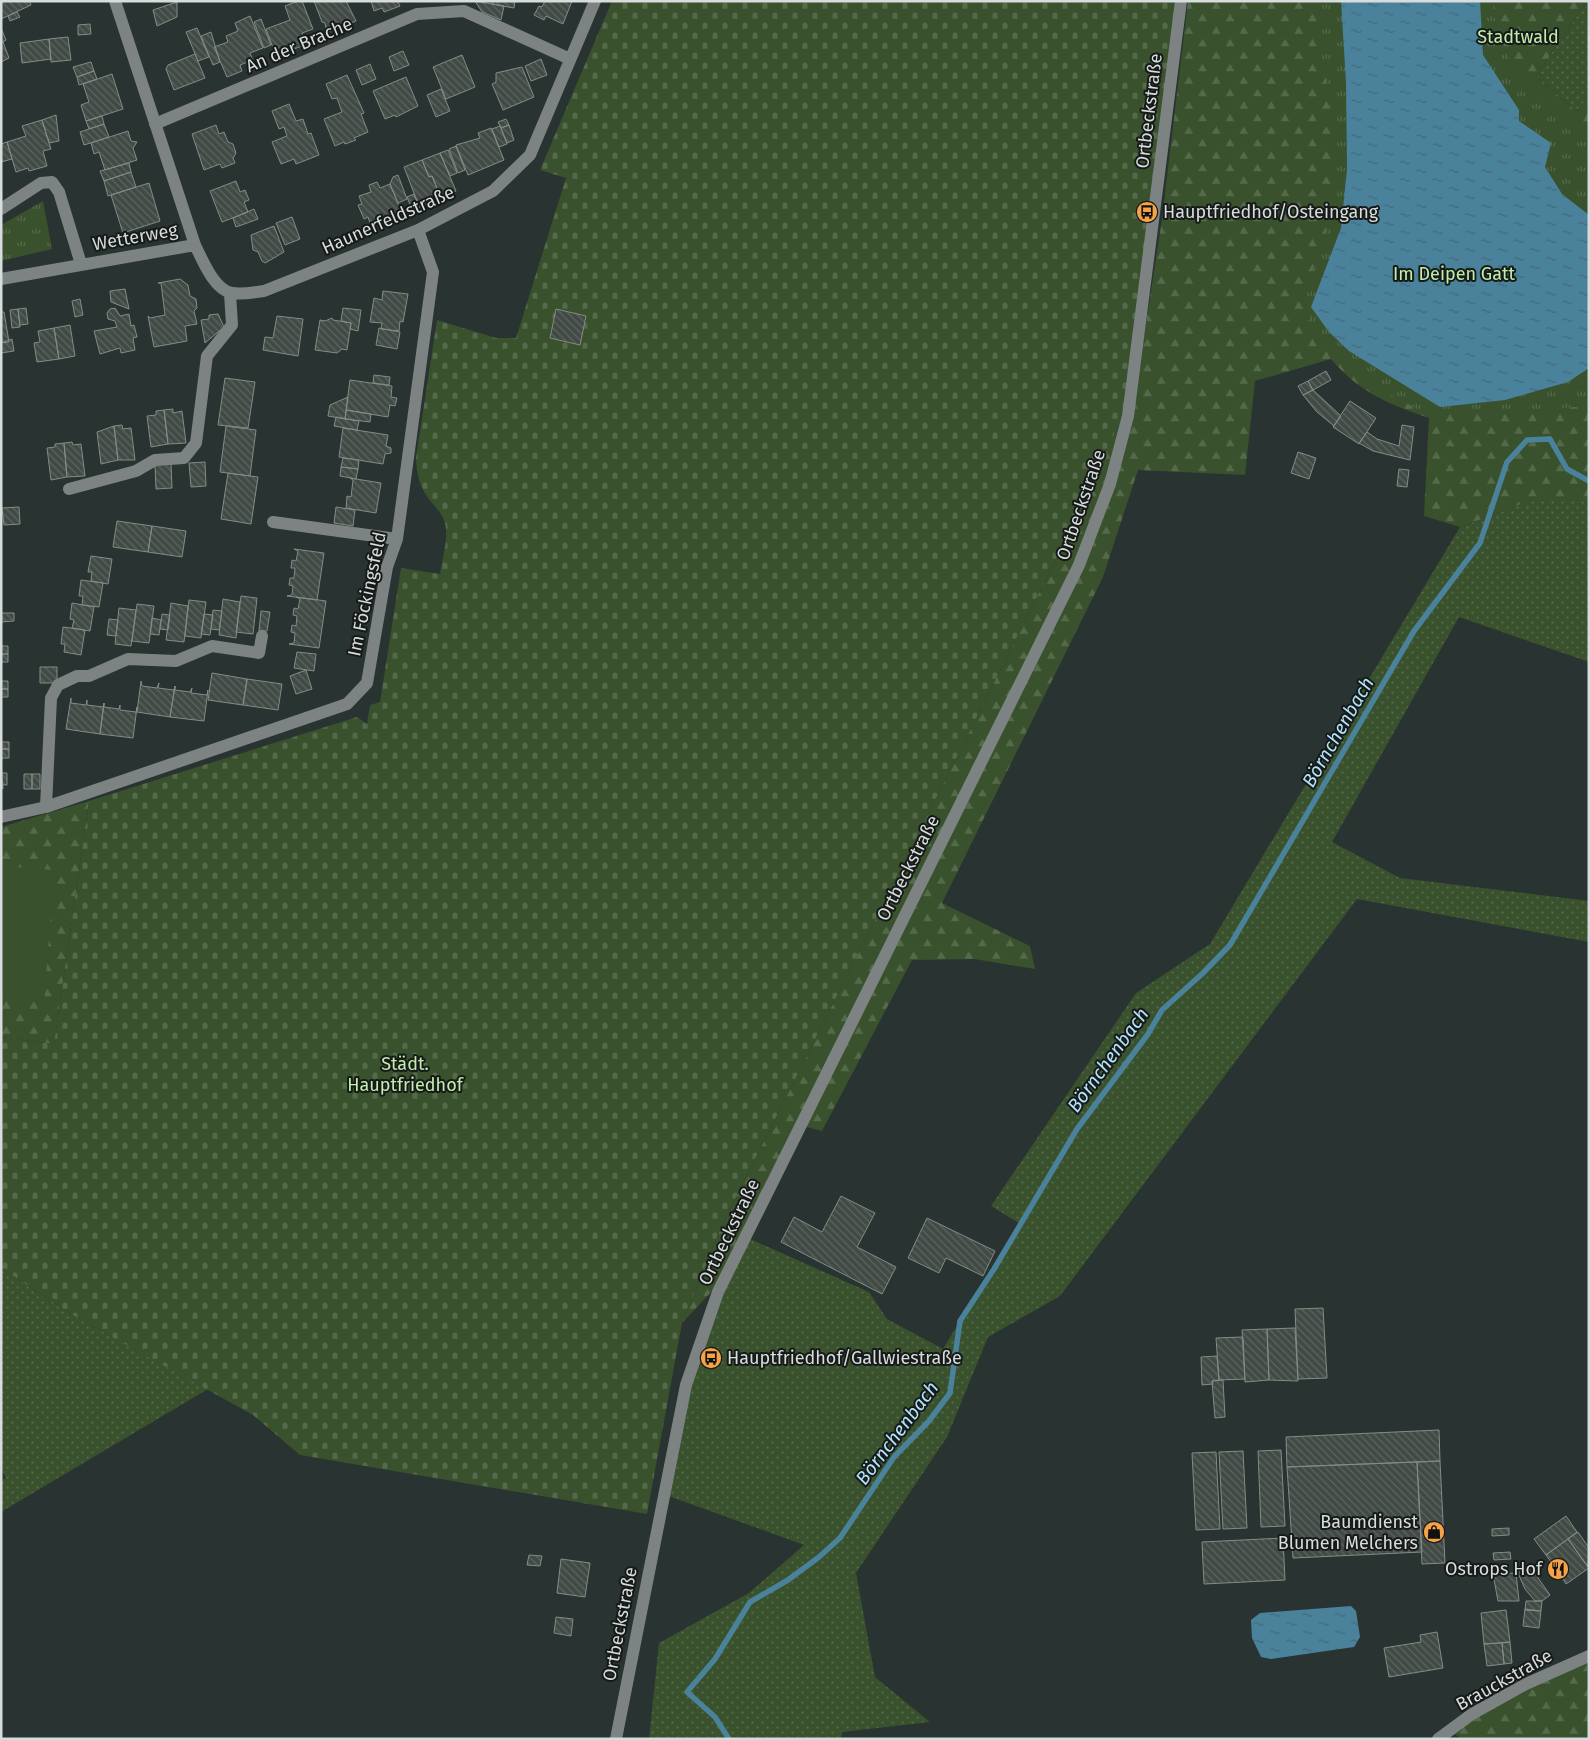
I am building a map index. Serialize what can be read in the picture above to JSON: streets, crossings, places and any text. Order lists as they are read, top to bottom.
{
  "streets": {
    "street": [
      "An der Brache",
      "Ortbeckstraße",
      "Haunerfeldstraße",
      "Wetterweg",
      "Im Föckingsfeld",
      "Brauckstraße"
    ]
  },
  "crossings": [
    ["An der Brache", "Haunerfeldstraße"],
    ["Haunerfeldstraße", "Im Föckingsfeld"]
  ],
  "water": ["Börnchenbach"],
  "parks": ["Stadtwald", "Im Deipen Gatt", "Städt. Hauptfriedhof"],
  "places": {
    "bus stop": ["Hauptfriedhof/Osteingang", "Hauptfriedhof/Gallwiestraße"],
    "shop": ["Baumdienst Blumen Melchers"],
    "restaurant": ["Ostrops Hof"]
  }
}
